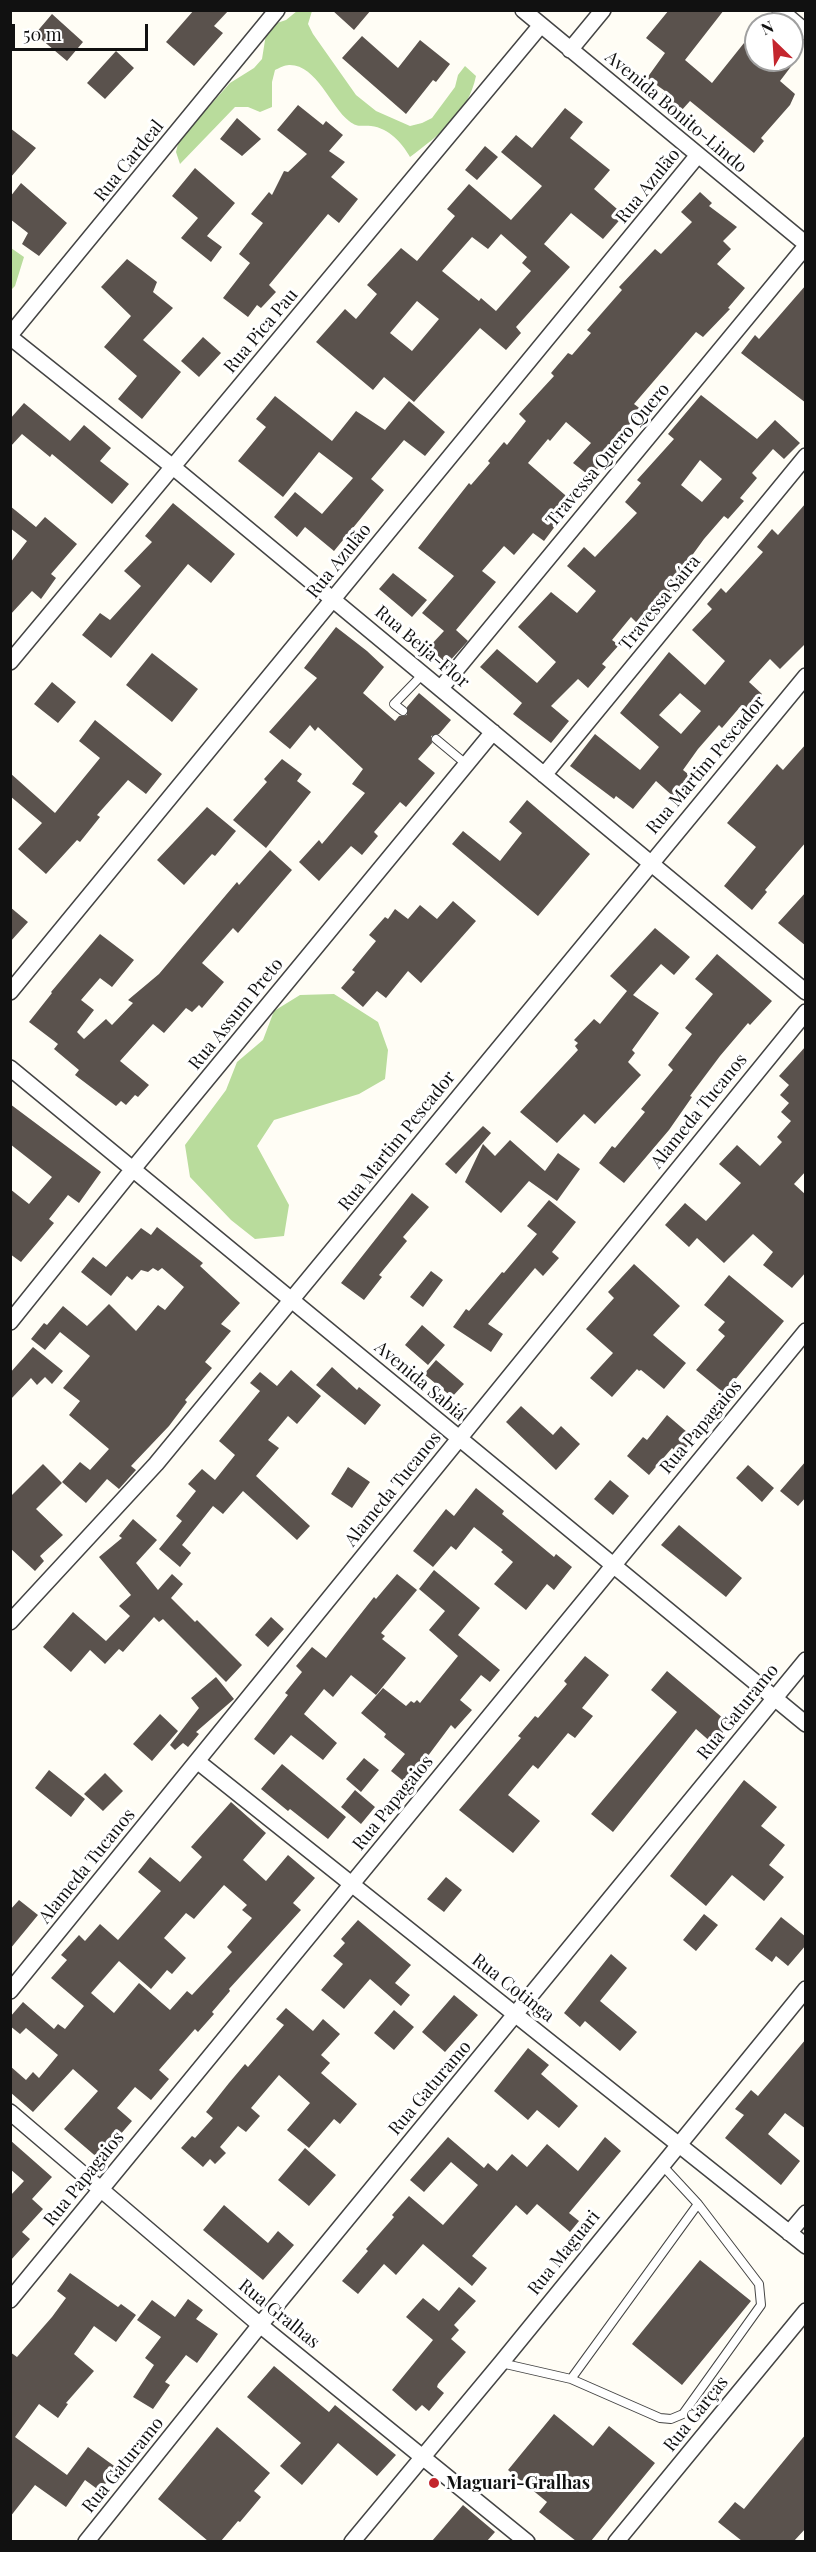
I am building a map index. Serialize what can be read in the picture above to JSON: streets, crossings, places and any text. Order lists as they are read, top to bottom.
{
  "streets": {
    "street": [
      "Avenida Bonito-Lindo",
      "Rua Cardeal",
      "Rua Azulão",
      "Rua Pica Pau",
      "Travessa Quero Quero",
      "Travessa Saíra",
      "Rua Beija-Flor",
      "Rua Martim Pescador",
      "Rua Assum Preto",
      "Alameda Tucanos",
      "Avenida Sabiá",
      "Rua Papagaios",
      "Rua Gaturamo",
      "Rua Cotinga",
      "Rua Maguari",
      "Rua Gralhas",
      "Rua Garças"
    ]
  },
  "crossings": [
    ["Avenida Bonito-Lindo", "Rua Azulão"],
    ["Avenida Bonito-Lindo", "Rua Pica Pau"],
    ["Avenida Bonito-Lindo", "Travessa Quero Quero"],
    ["Rua Cardeal", "Rua Beija-Flor"],
    ["Rua Azulão", "Rua Beija-Flor"],
    ["Rua Pica Pau", "Rua Beija-Flor"],
    ["Travessa Quero Quero", "Rua Beija-Flor"],
    ["Travessa Saíra", "Rua Beija-Flor"],
    ["Rua Beija-Flor", "Rua Martim Pescador"],
    ["Rua Beija-Flor", "Rua Assum Preto"],
    ["Rua Martim Pescador", "Avenida Sabiá"],
    ["Rua Assum Preto", "Avenida Sabiá"],
    ["Alameda Tucanos", "Avenida Sabiá"],
    ["Alameda Tucanos", "Rua Cotinga"],
    ["Avenida Sabiá", "Rua Papagaios"],
    ["Avenida Sabiá", "Rua Gaturamo"],
    ["Rua Papagaios", "Rua Cotinga"],
    ["Rua Papagaios", "Rua Gralhas"],
    ["Rua Gaturamo", "Rua Cotinga"],
    ["Rua Gaturamo", "Rua Gralhas"],
    ["Rua Cotinga", "Rua Maguari"],
    ["Rua Maguari", "Rua Gralhas"]
  ],
  "places": ["Maguari-Gralhas"],
  "scale_bar": "50 m",
  "north": "top left"
}
